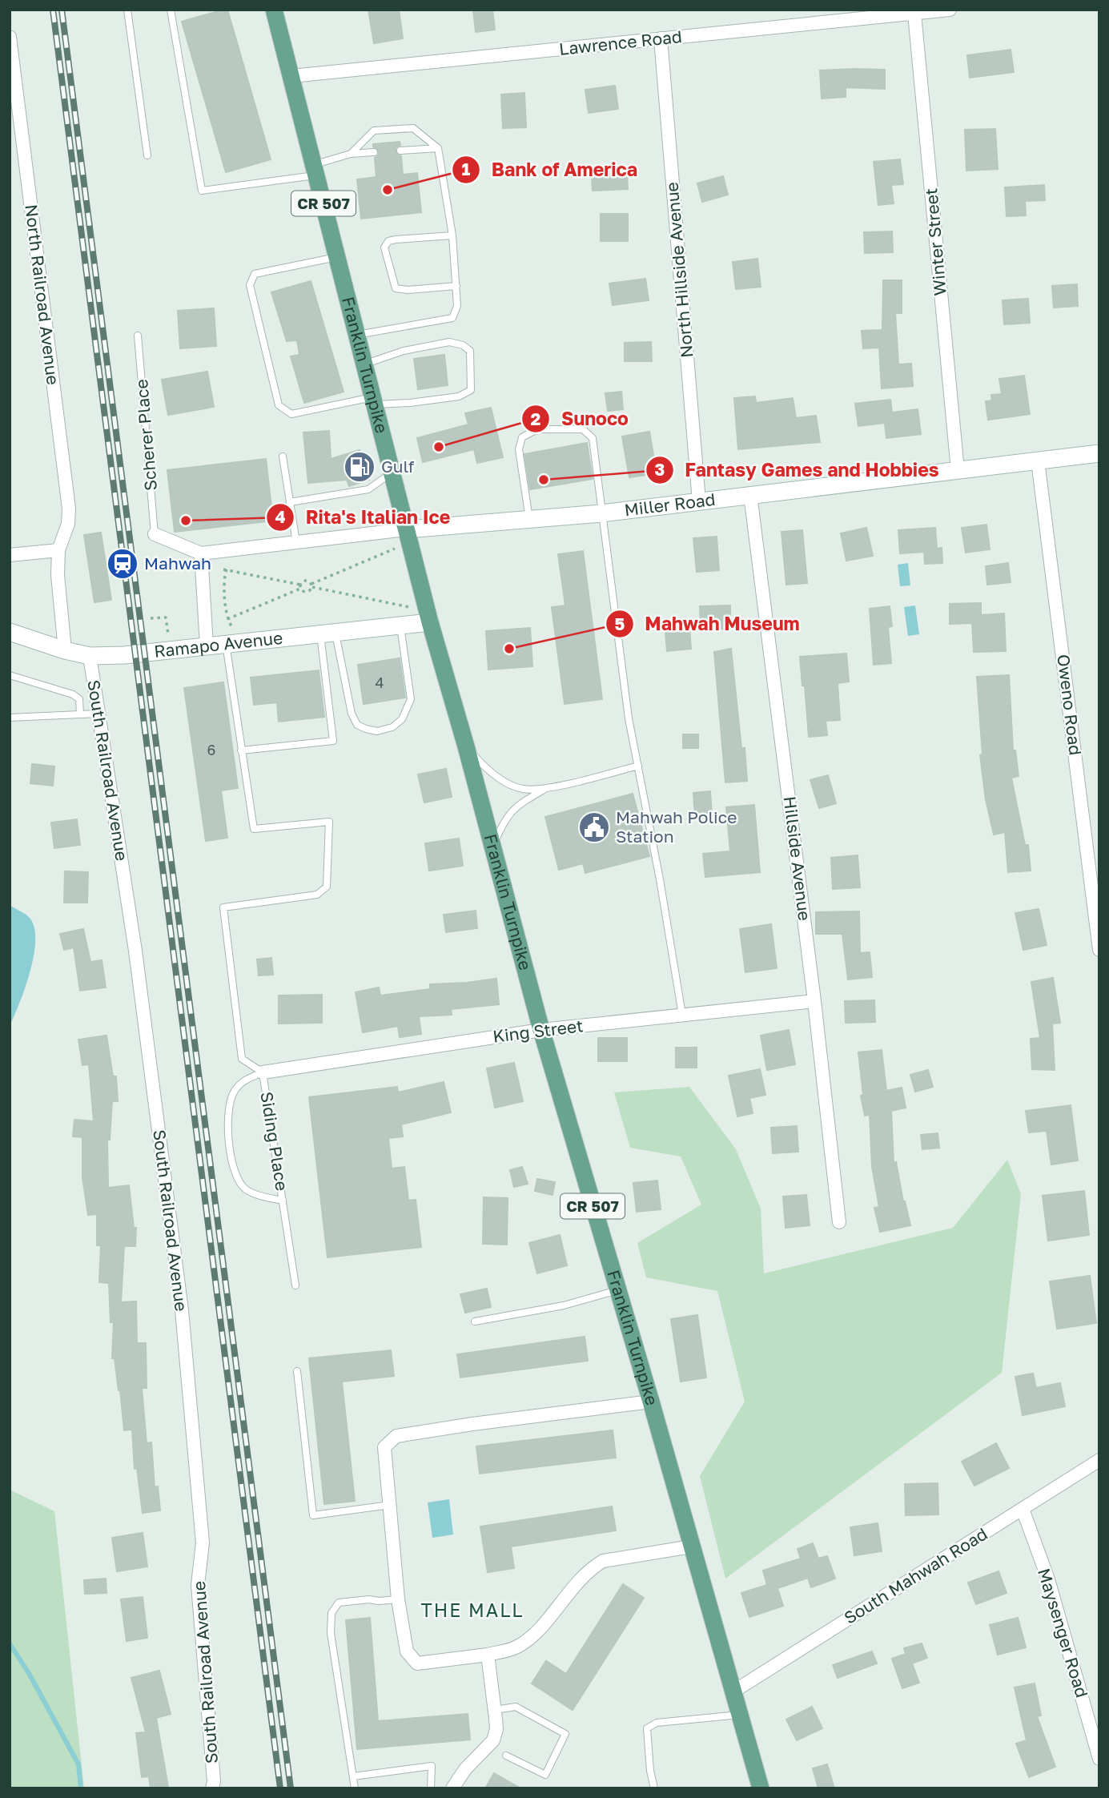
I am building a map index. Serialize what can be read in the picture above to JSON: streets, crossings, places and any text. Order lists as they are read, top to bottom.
{
  "streets": {
    "main road": ["CR 507", "Franklin Turnpike"],
    "street": [
      "Lawrence Road",
      "Winter Street",
      "North Hillside Avenue",
      "North Railroad Avenue",
      "Miller Road",
      "Ramapo Avenue",
      "Oweno Road",
      "South Railroad Avenue",
      "Hillside Avenue",
      "King Street",
      "South Mahwah Road",
      "Maysenger Road"
    ],
    "lane": ["Scherer Place", "Siding Place"]
  },
  "crossings": [
    ["Lawrence Road", "Winter Street"],
    ["Lawrence Road", "North Hillside Avenue"],
    ["Lawrence Road", "Franklin Turnpike"],
    ["Winter Street", "Miller Road"],
    ["North Hillside Avenue", "Miller Road"],
    ["Franklin Turnpike", "Miller Road"],
    ["Franklin Turnpike", "Ramapo Avenue"],
    ["Franklin Turnpike", "King Street"],
    ["Franklin Turnpike", "South Mahwah Road"],
    ["Miller Road", "Oweno Road"],
    ["Miller Road", "Hillside Avenue"],
    ["Ramapo Avenue", "South Railroad Avenue"],
    ["Hillside Avenue", "King Street"],
    ["King Street", "Siding Place"],
    ["South Mahwah Road", "Maysenger Road"]
  ],
  "districts": ["THE MALL"],
  "places": {
    "other": [
      "Bank of America",
      "Sunoco",
      "Fantasy Games and Hobbies",
      "Rita's Italian Ice",
      "Mahwah Museum"
    ],
    "fuel station": ["Gulf"],
    "station": ["Mahwah"],
    "public building": ["Mahwah Police Station"]
  },
  "house_numbers": ["4", "6"]
}
